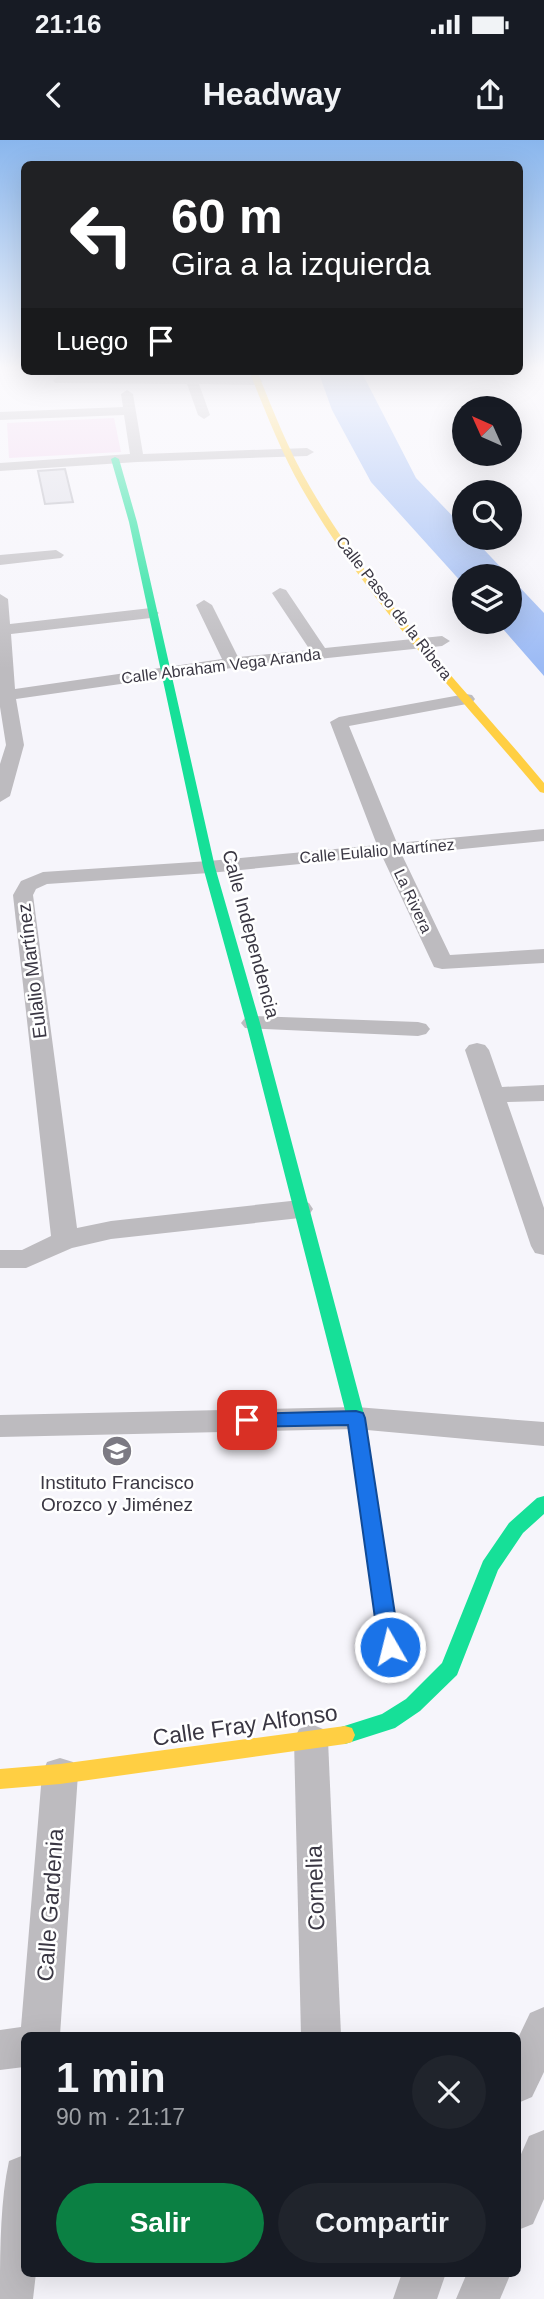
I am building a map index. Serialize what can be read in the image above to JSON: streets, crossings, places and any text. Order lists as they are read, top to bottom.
{
  "streets": {
    "street": [
      "Calle Paseo de la Ribera",
      "Calle Abraham Vega Aranda",
      "Calle Eulalio Martínez",
      "La Rivera",
      "Calle Independencia",
      "Eulalio Martínez",
      "Calle Fray Alfonso",
      "Cornelia",
      "Calle Gardenia"
    ]
  },
  "crossings": [
    ["Calle Paseo de la Ribera", "Calle Abraham Vega Aranda"],
    ["Calle Paseo de la Ribera", "La Rivera"],
    ["Calle Abraham Vega Aranda", "Calle Independencia"],
    ["Calle Eulalio Martínez", "La Rivera"],
    ["Calle Eulalio Martínez", "Calle Independencia"],
    ["Calle Eulalio Martínez", "Eulalio Martínez"],
    ["Calle Independencia", "Eulalio Martínez"],
    ["Calle Fray Alfonso", "Cornelia"],
    ["Calle Fray Alfonso", "Calle Gardenia"]
  ],
  "places": {
    "school or university": ["Instituto Francisco Orozco y Jiménez"]
  },
  "north": "top left",
  "page": {
    "status": "21:16",
    "header": "Headway",
    "turn": ["60 m", "Gira a la izquierda"],
    "then": "Luego",
    "heading": ["1 min", "90 m · 21:17"],
    "buttons": ["Salir", "Compartir"]
  }
}
